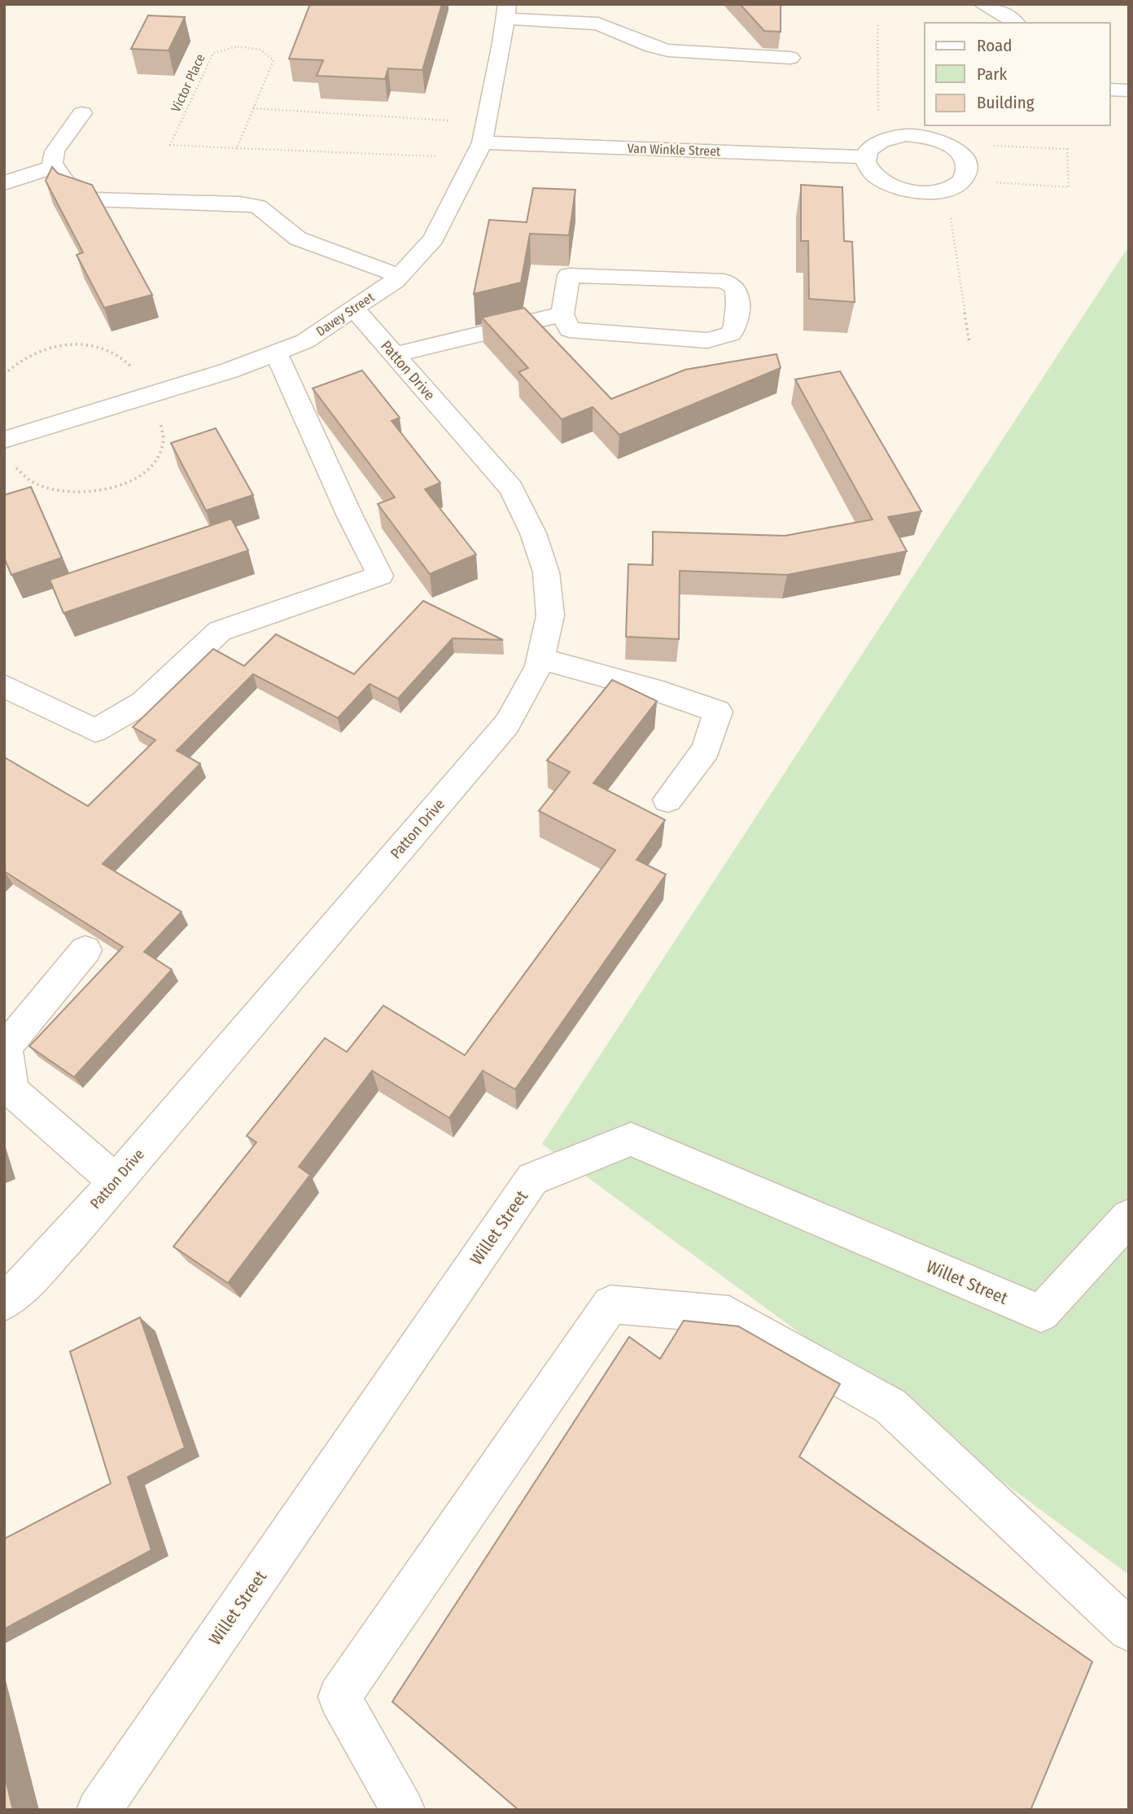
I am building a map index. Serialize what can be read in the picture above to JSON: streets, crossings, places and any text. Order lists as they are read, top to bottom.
{
  "streets": {
    "street": [
      "Van Winkle Street",
      "Davey Street",
      "Patton Drive",
      "Willet Street"
    ],
    "path": ["Victor Place"]
  },
  "crossings": [
    ["Van Winkle Street", "Davey Street"],
    ["Davey Street", "Patton Drive"]
  ],
  "legend": ["Road", "Park", "Building"]
}
